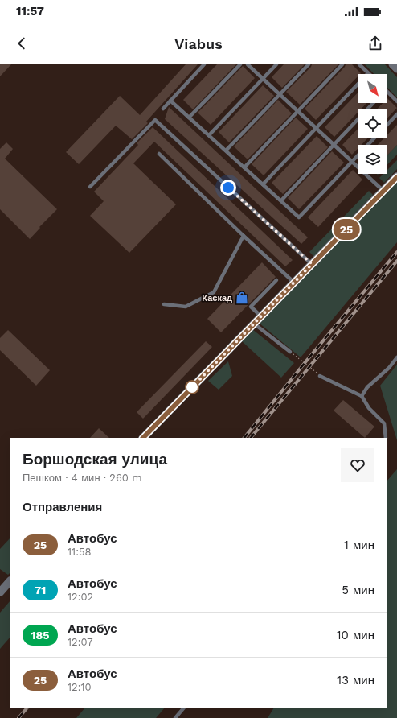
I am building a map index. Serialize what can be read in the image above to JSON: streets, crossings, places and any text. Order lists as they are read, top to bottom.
{
  "places": {
    "shop": ["Каскад"]
  },
  "lines": ["bus line 25"],
  "north": "bottom right",
  "page": {
    "status": "11:57",
    "header": "Viabus",
    "on_map": "25",
    "heading": [
      ["Боршодская улица", "Пешком · 4 мин · 260 m"],
      "Отправления"
    ],
    "list": [
      {
        "mark": "25",
        "name": "Автобус",
        "note": "11:58",
        "value": "1 мин"
      },
      {
        "mark": "71",
        "name": "Автобус",
        "note": "12:02",
        "value": "5 мин"
      },
      {
        "mark": "185",
        "name": "Автобус",
        "note": "12:07",
        "value": "10 мин"
      },
      {
        "mark": "25",
        "name": "Автобус",
        "note": "12:10",
        "value": "13 мин"
      }
    ]
  }
}
